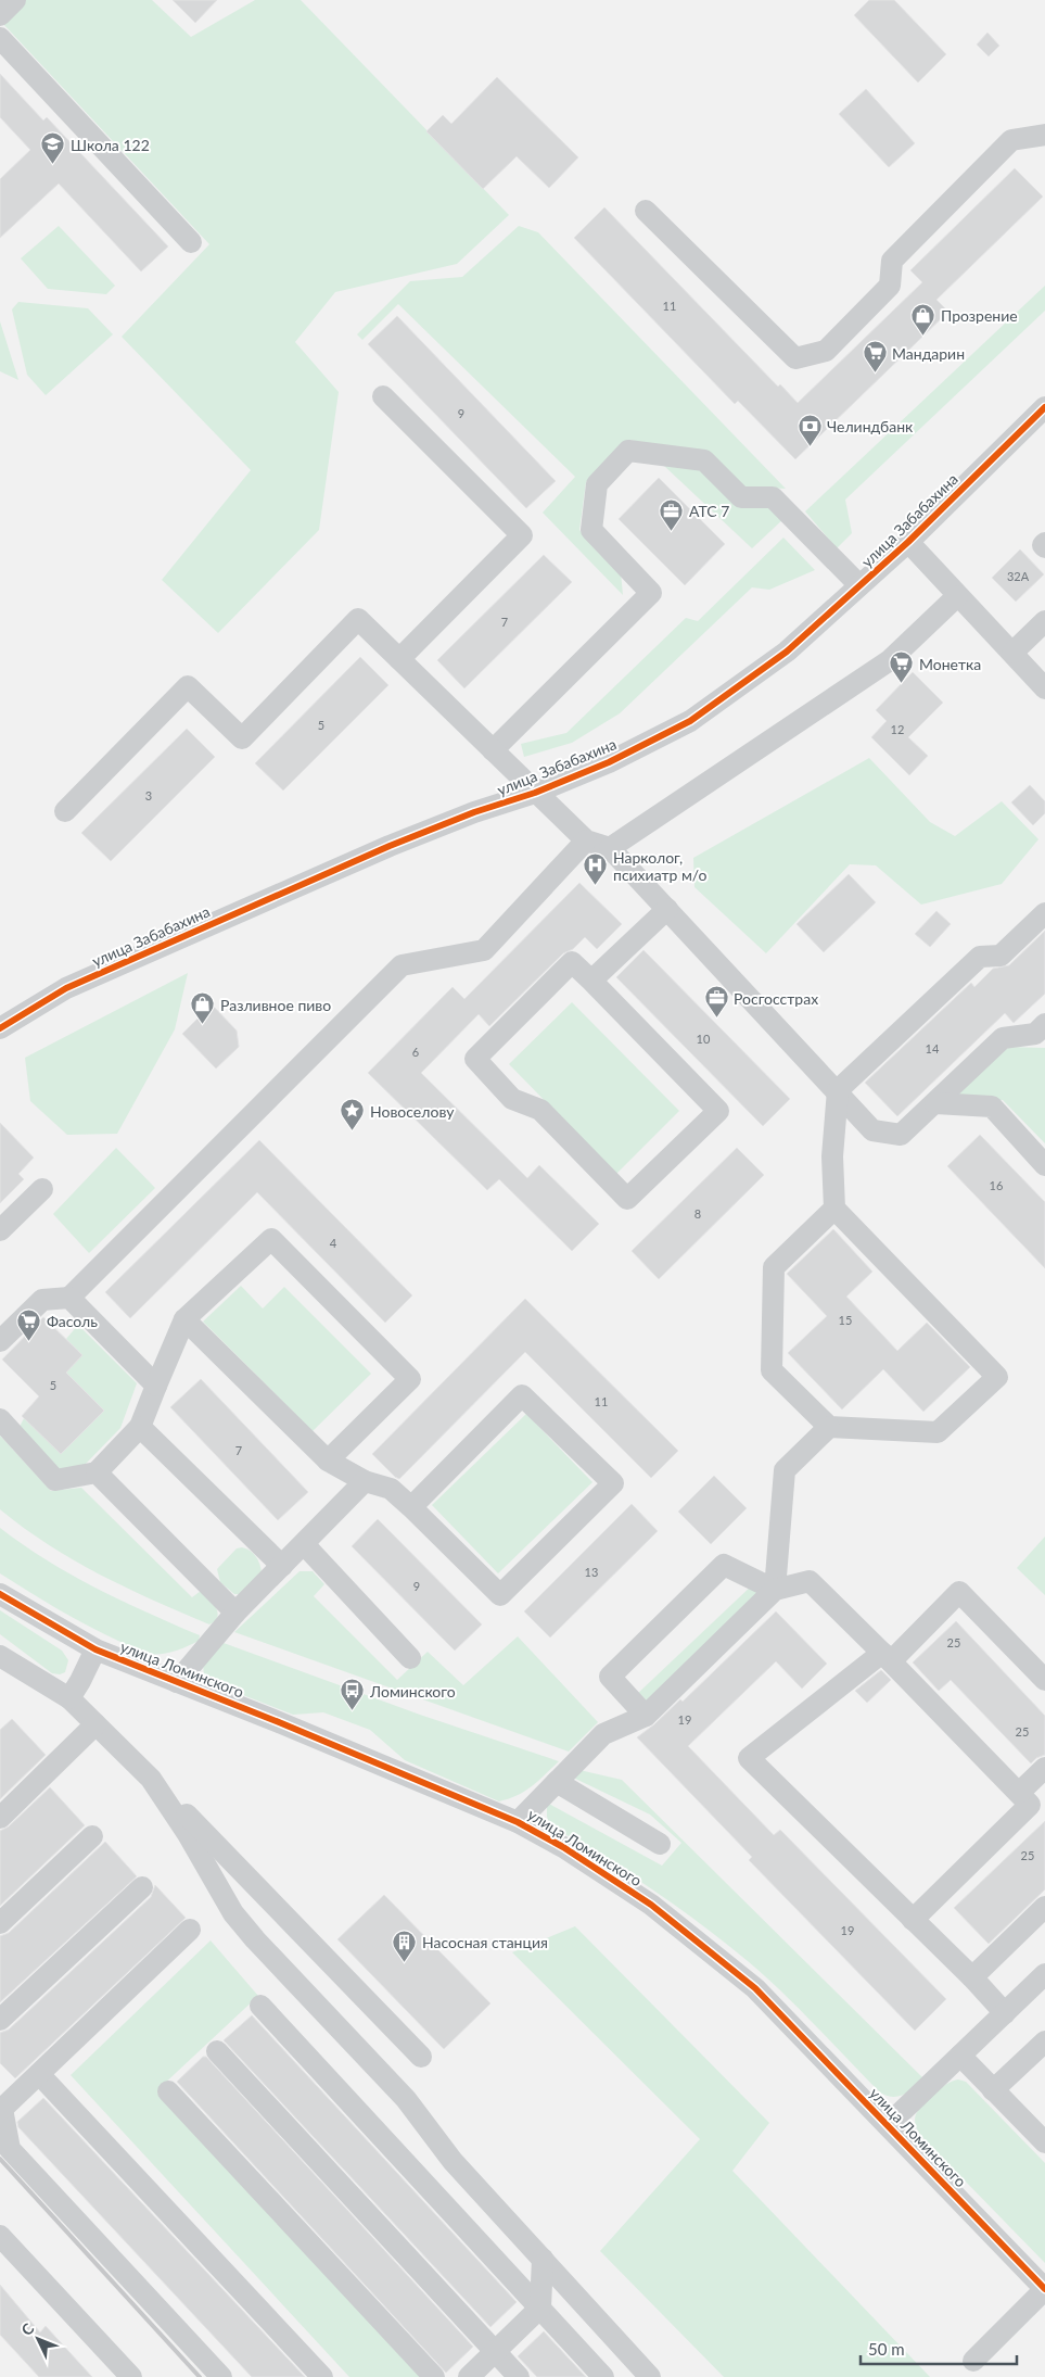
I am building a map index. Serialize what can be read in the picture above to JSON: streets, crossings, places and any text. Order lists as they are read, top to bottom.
{
  "streets": {
    "street": ["улица Забабахина", "улица Ломинского"]
  },
  "places": {
    "school or university": ["Школа 122"],
    "shop": ["Прозрение", "Разливное пиво"],
    "supermarket": ["Мандарин", "Монетка", "Фасоль"],
    "bank": ["Челиндбанк"],
    "office": ["АТС 7", "Росгосстрах"],
    "hospital": ["Нарколог, психиатр м/о"],
    "place": ["Новоселову"],
    "bus stop": ["Ломинского"],
    "building": ["Насосная станция"]
  },
  "house_numbers": [
    "11",
    "9",
    "32А",
    "7",
    "5",
    "12",
    "3",
    "10",
    "14",
    "6",
    "16",
    "8",
    "4",
    "15",
    "5",
    "11",
    "7",
    "13",
    "9",
    "25",
    "19",
    "25",
    "25",
    "19"
  ],
  "scale_bar": "50 m",
  "north": "top left"
}
